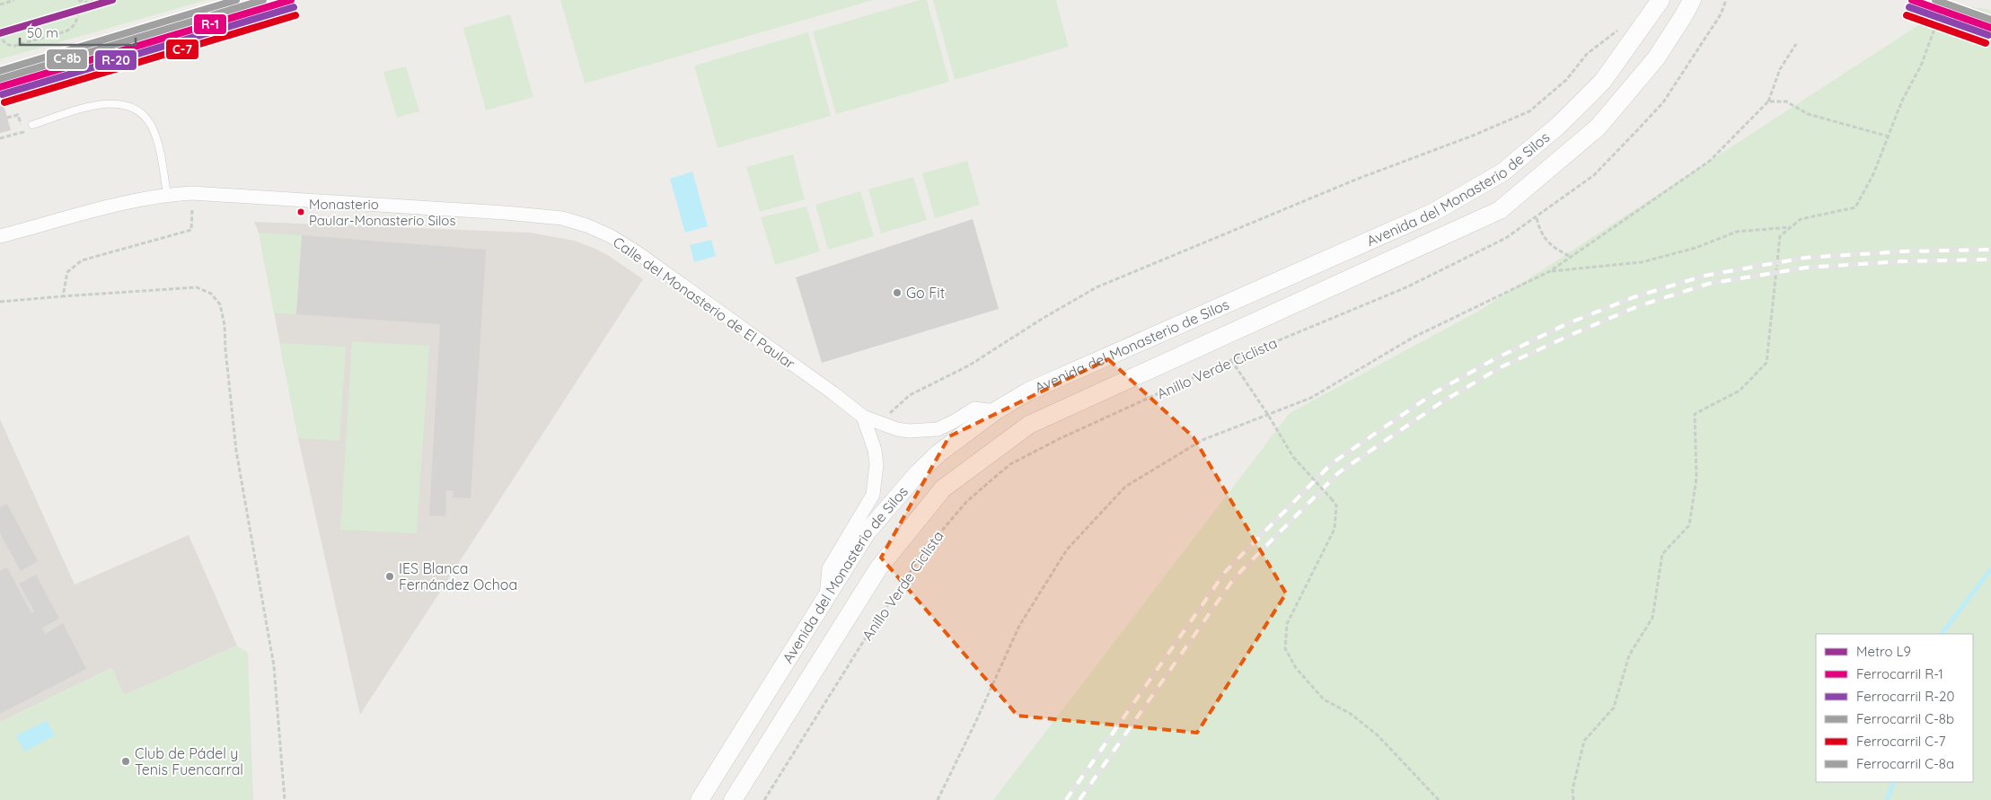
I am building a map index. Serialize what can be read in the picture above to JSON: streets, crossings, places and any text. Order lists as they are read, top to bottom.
{
  "streets": {
    "street": ["Avenida del Monasterio de Silos", "Calle del Monasterio de El Paular"],
    "path": ["Anillo Verde Ciclista"]
  },
  "crossings": [
    ["Avenida del Monasterio de Silos", "Calle del Monasterio de El Paular"]
  ],
  "places": [
    "Monasterio Paular-Monasterio Silos",
    "Go Fit",
    "IES Blanca Fernández Ochoa",
    "Club de Pádel y Tenis Fuencarral"
  ],
  "lines": [
    "metro line L9",
    "rail line R-1",
    "rail line C-8b",
    "rail line C-8a",
    "rail line R-20",
    "rail line C-7"
  ],
  "legend": [
    "Metro L9",
    "Ferrocarril R-1",
    "Ferrocarril R-20",
    "Ferrocarril C-8b",
    "Ferrocarril C-7",
    "Ferrocarril C-8a"
  ],
  "scale_bar": "50 m"
}
